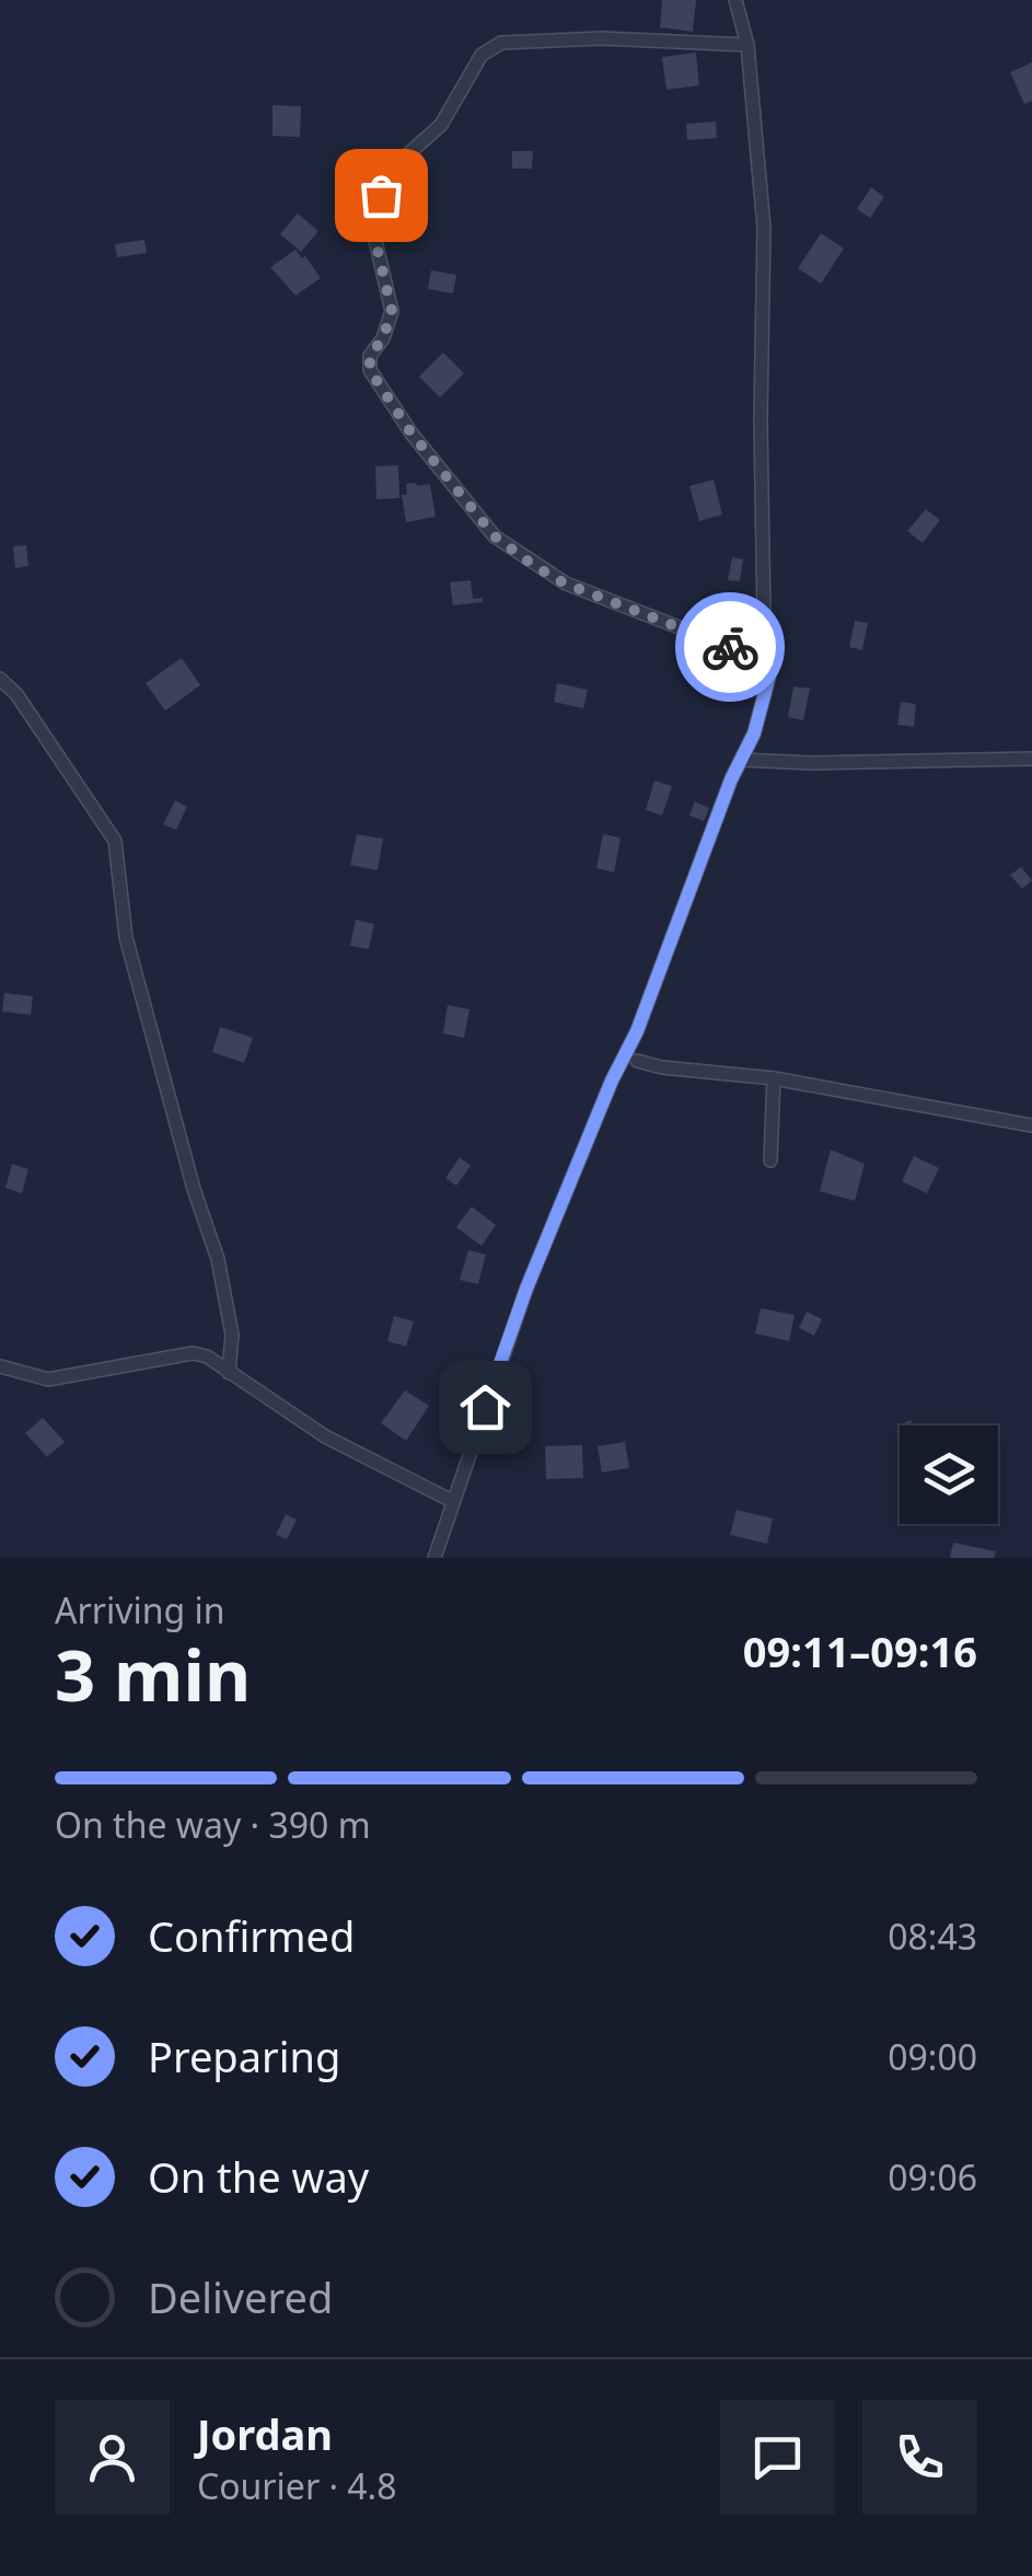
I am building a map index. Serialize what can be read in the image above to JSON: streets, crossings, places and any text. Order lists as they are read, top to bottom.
{
  "page": {
    "heading": ["3 min", "Arriving in", "09:11–09:16"],
    "panel": ["Jordan", "Courier · 4.8"],
    "bar": "On the way · 390 m",
    "list": [
      ["Confirmed", "08:43"],
      ["Preparing", "09:00"],
      ["On the way", "09:06"],
      "Delivered"
    ]
  }
}
